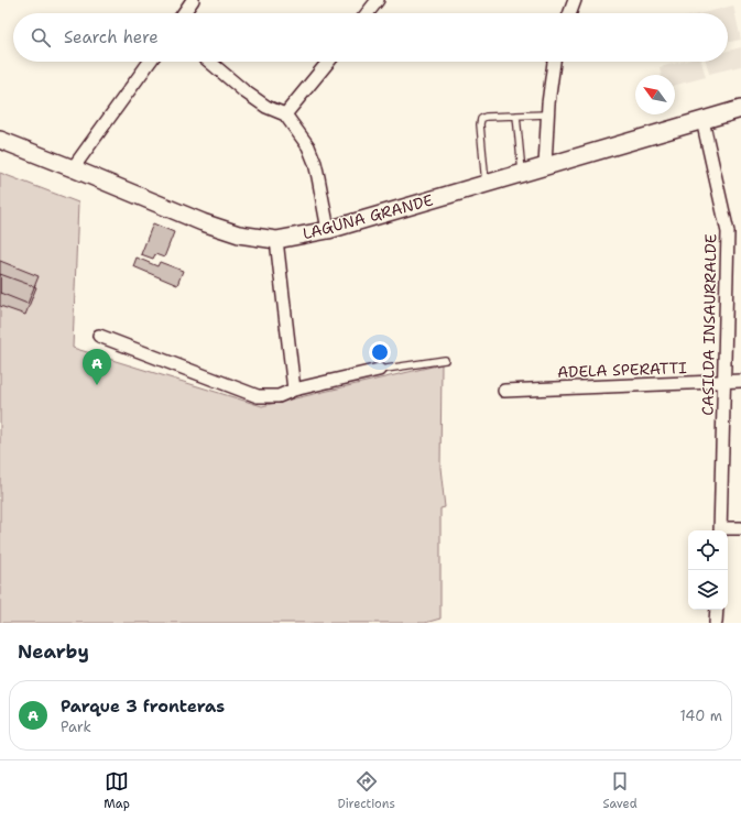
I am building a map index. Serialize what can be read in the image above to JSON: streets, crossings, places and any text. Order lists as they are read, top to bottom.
{
  "streets": {
    "main road": ["LAGUNA GRANDE"],
    "street": ["CASILDA INSAURRALDE", "ADELA SPERATTI"]
  },
  "crossings": [
    ["LAGUNA GRANDE", "CASILDA INSAURRALDE"],
    ["CASILDA INSAURRALDE", "ADELA SPERATTI"]
  ],
  "north": "top left",
  "page": {
    "search": "Search here",
    "pins": "A",
    "heading": "Nearby",
    "list": [
      {
        "mark": "A",
        "name": "Parque 3 fronteras",
        "note": "Park",
        "value": "140 m"
      }
    ],
    "nav": ["Map", "Directions", "Saved"]
  }
}
